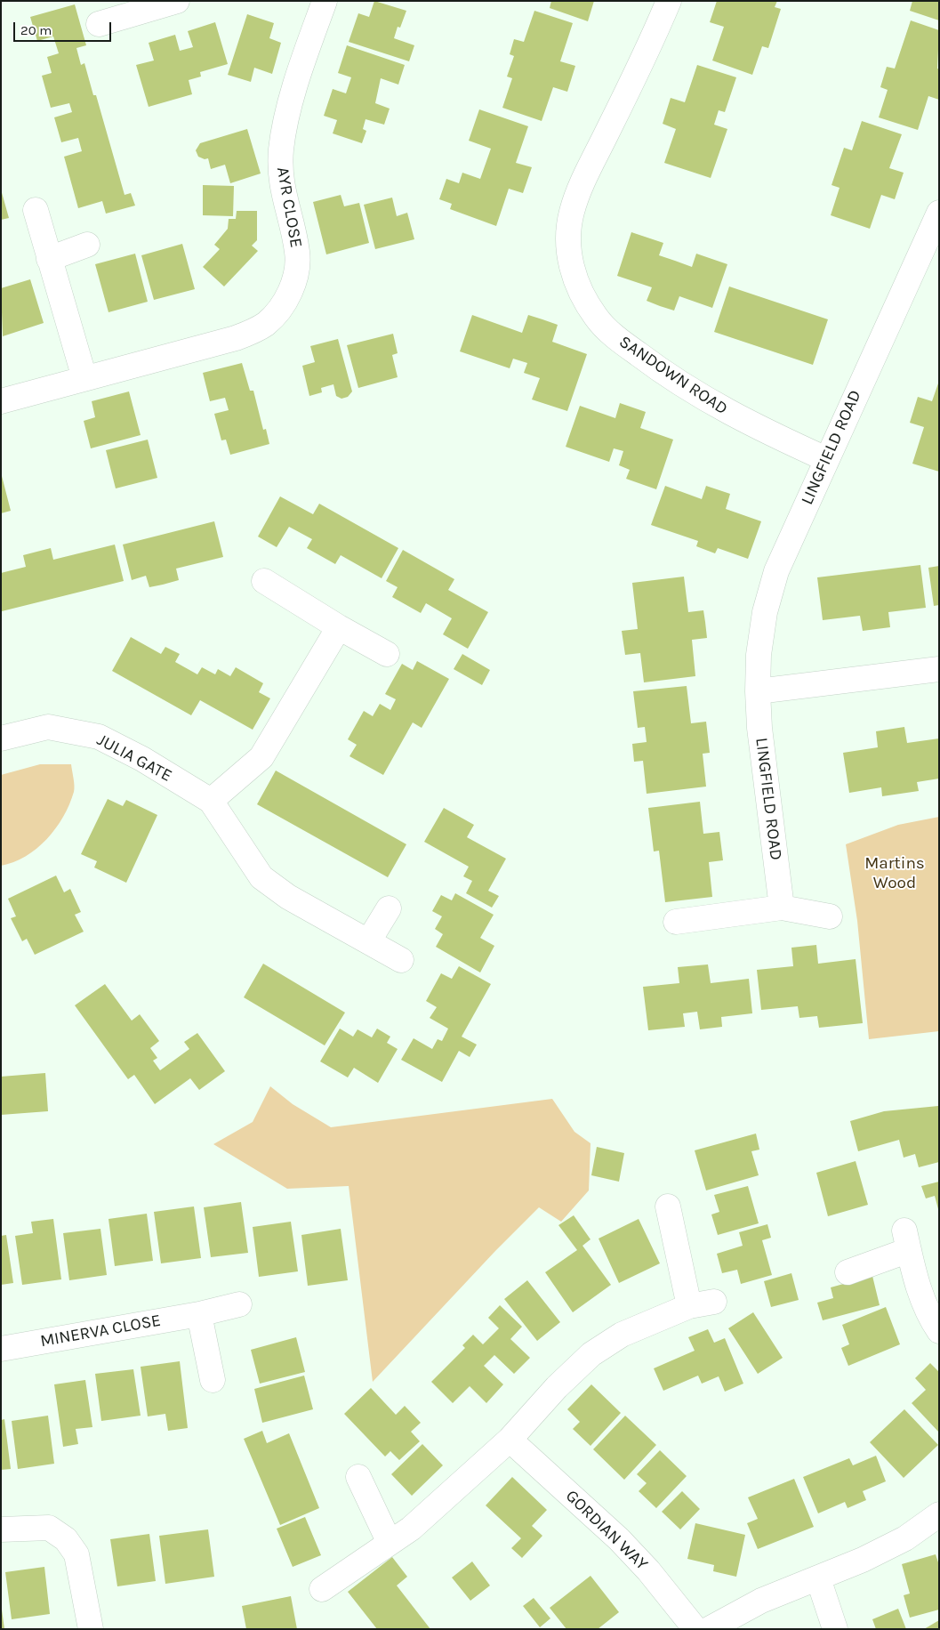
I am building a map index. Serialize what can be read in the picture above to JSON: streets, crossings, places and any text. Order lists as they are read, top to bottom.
{
  "streets": {
    "street": [
      "AYR CLOSE",
      "SANDOWN ROAD",
      "LINGFIELD ROAD",
      "JULIA GATE",
      "MINERVA CLOSE",
      "GORDIAN WAY"
    ]
  },
  "crossings": [
    ["SANDOWN ROAD", "LINGFIELD ROAD"]
  ],
  "parks": ["Martins Wood"],
  "scale_bar": "20 m"
}
